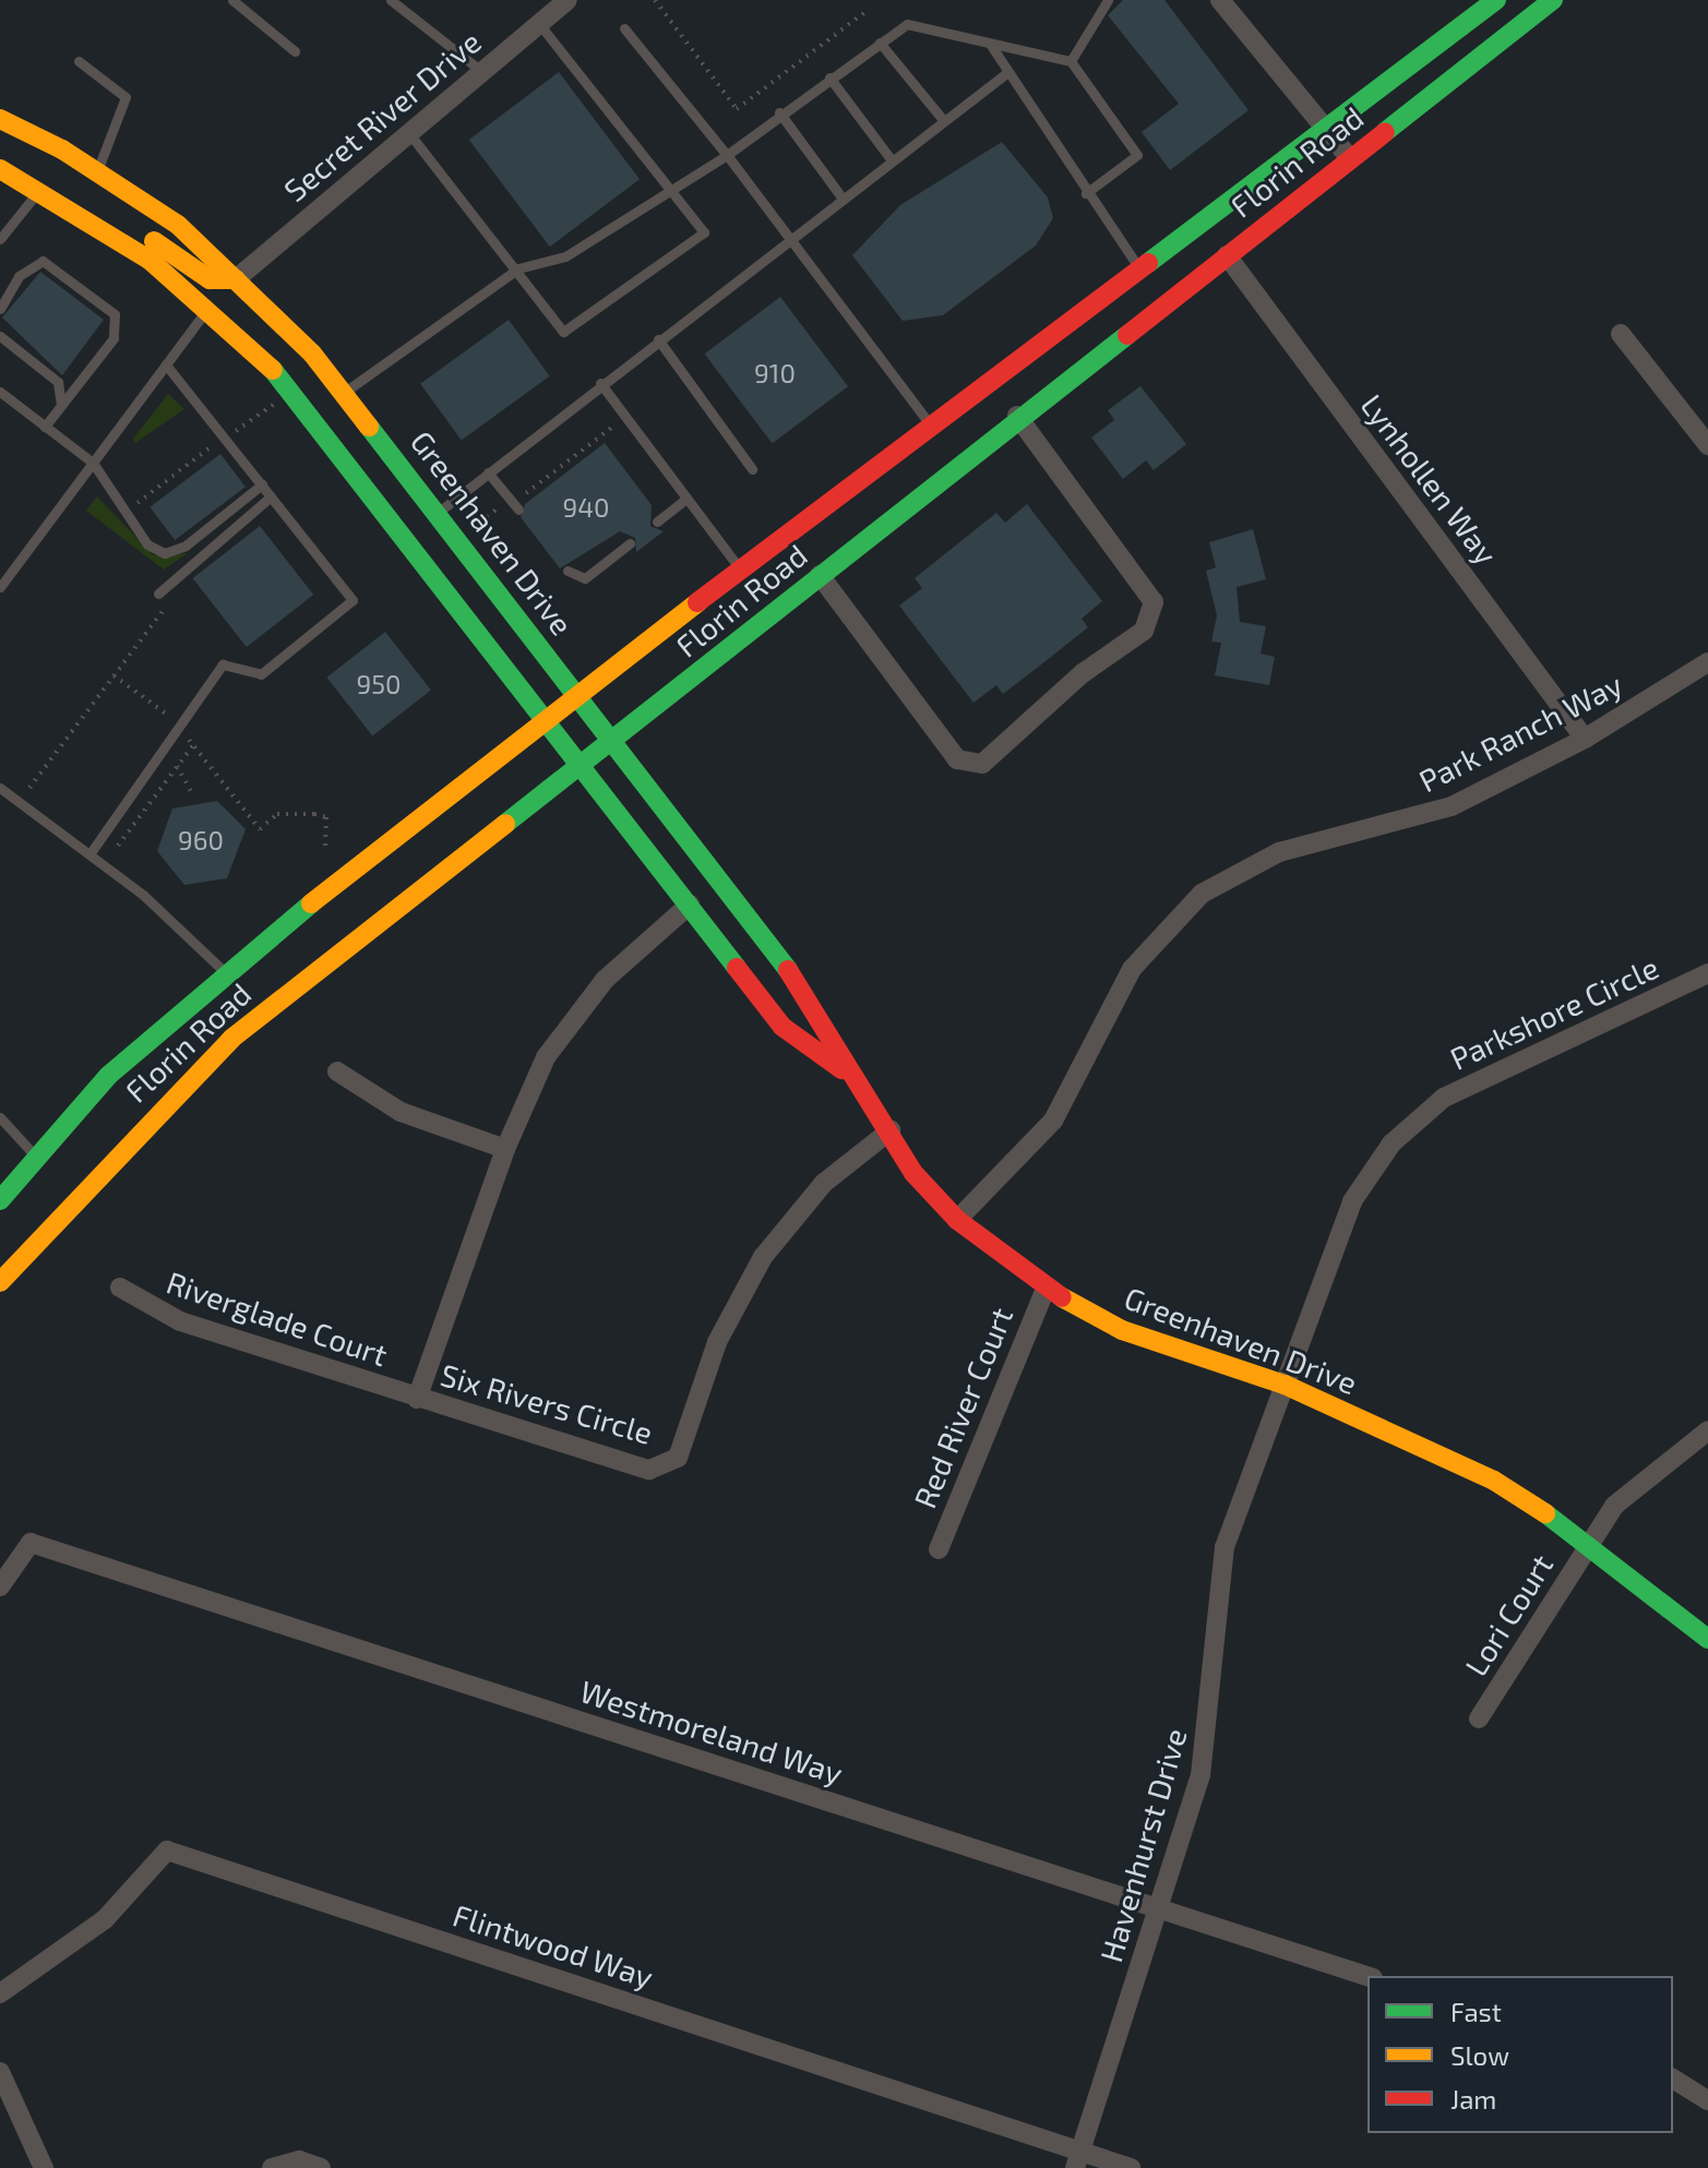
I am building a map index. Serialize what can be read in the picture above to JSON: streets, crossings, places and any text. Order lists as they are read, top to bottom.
{
  "streets": {
    "street": [
      "Secret River Drive",
      "Florin Road",
      "Lynhollen Way",
      "Greenhaven Drive",
      "Park Ranch Way",
      "Parkshore Circle",
      "Riverglade Court",
      "Six Rivers Circle",
      "Red River Court",
      "Lori Court",
      "Westmoreland Way",
      "Havenhurst Drive",
      "Flintwood Way"
    ]
  },
  "crossings": [
    ["Secret River Drive", "Greenhaven Drive"],
    ["Florin Road", "Lynhollen Way"],
    ["Florin Road", "Greenhaven Drive"],
    ["Lynhollen Way", "Park Ranch Way"],
    ["Greenhaven Drive", "Park Ranch Way"],
    ["Greenhaven Drive", "Parkshore Circle"],
    ["Greenhaven Drive", "Six Rivers Circle"],
    ["Greenhaven Drive", "Red River Court"],
    ["Greenhaven Drive", "Lori Court"],
    ["Greenhaven Drive", "Havenhurst Drive"],
    ["Parkshore Circle", "Havenhurst Drive"],
    ["Riverglade Court", "Six Rivers Circle"],
    ["Westmoreland Way", "Havenhurst Drive"],
    ["Havenhurst Drive", "Flintwood Way"]
  ],
  "house_numbers": [
    "910",
    "940",
    "950",
    "960"
  ],
  "legend": ["Fast", "Slow", "Jam"]
}
